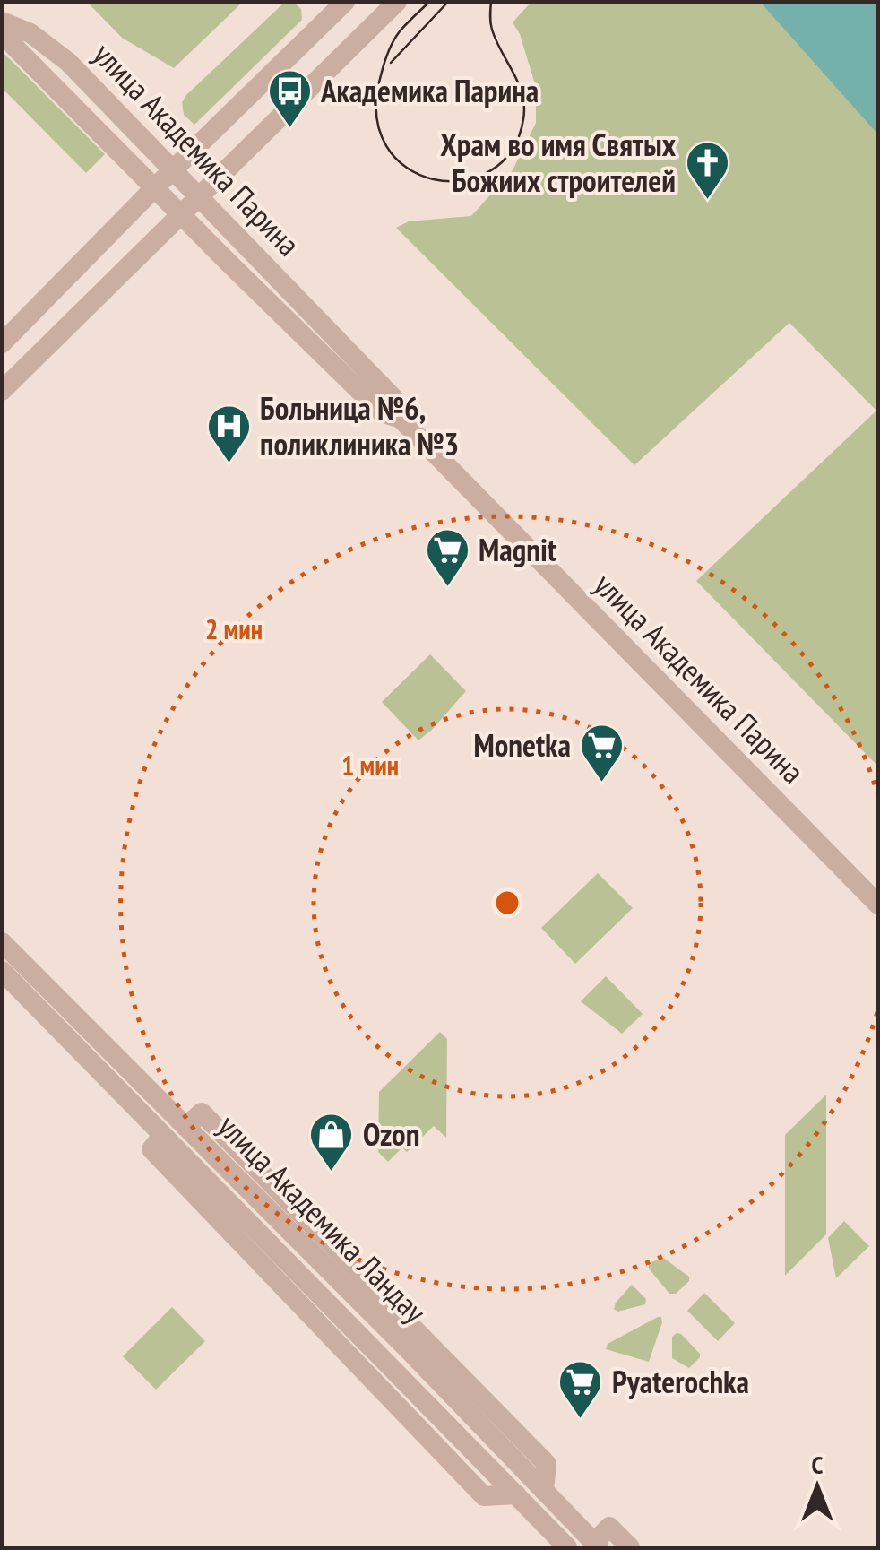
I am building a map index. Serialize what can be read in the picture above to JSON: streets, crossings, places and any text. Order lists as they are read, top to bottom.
{
  "streets": {
    "street": ["улица Академика Парина", "улица Академика Ландау"]
  },
  "places": {
    "bus stop": ["Академика Парина"],
    "church": ["Храм во имя Святых Божиих строителей"],
    "hospital": ["Больница №6, поликлиника №3"],
    "supermarket": ["Magnit", "Monetka", "Pyaterochka"],
    "shop": ["Ozon"]
  },
  "north": "top",
  "rings": ["2 мин", "1 мин"]
}
